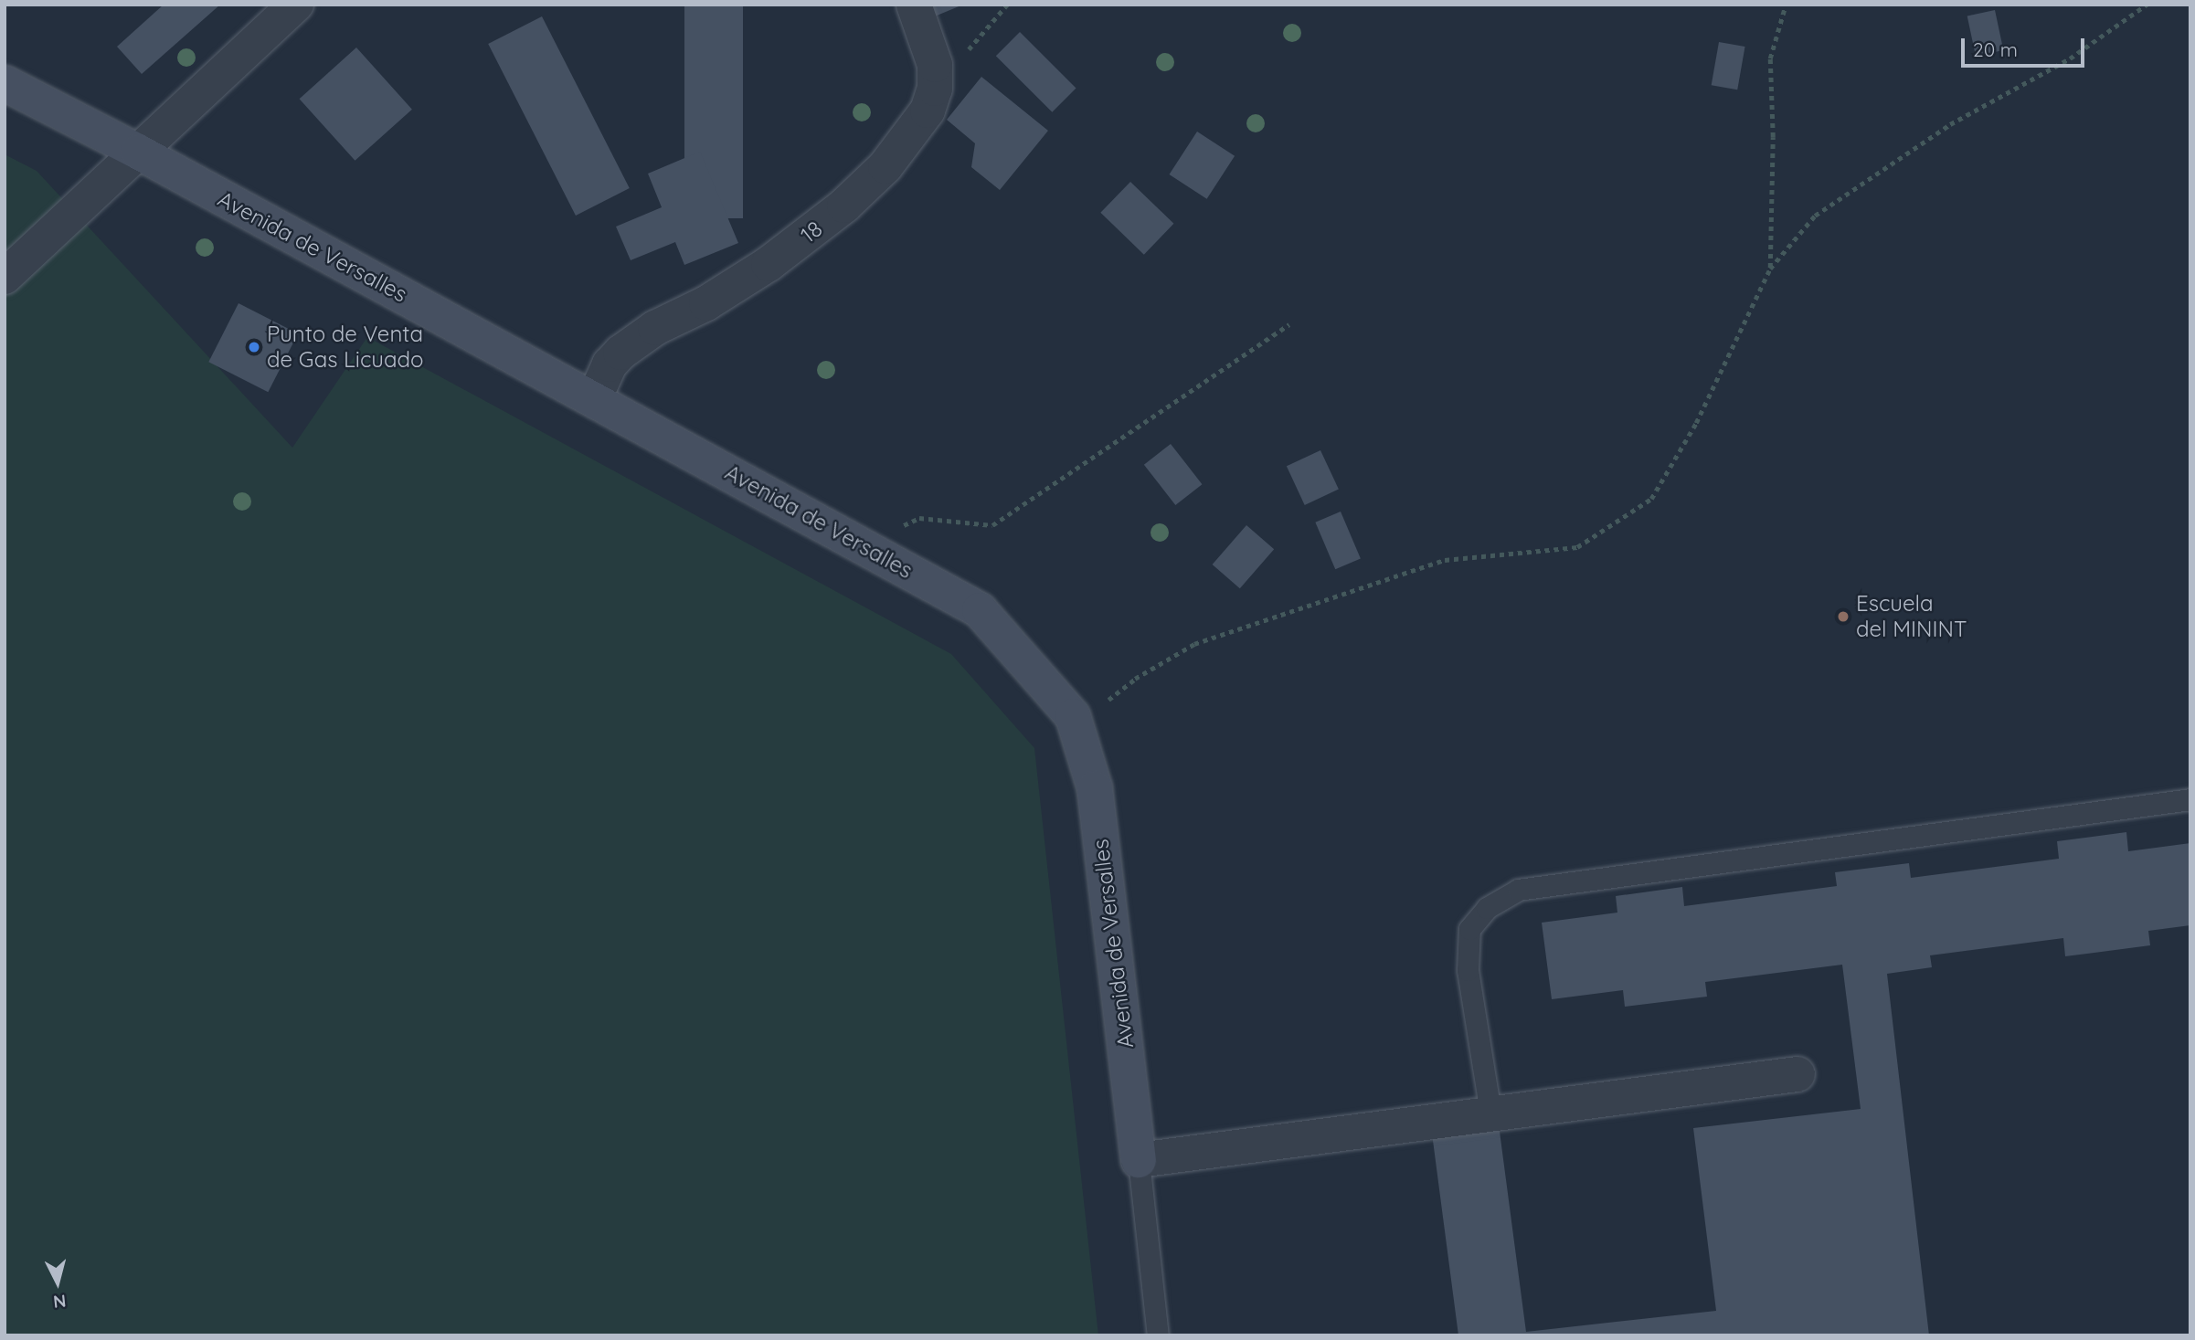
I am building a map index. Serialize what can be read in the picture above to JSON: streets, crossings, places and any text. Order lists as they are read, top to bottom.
{
  "streets": {
    "street": ["18", "Avenida de Versalles"]
  },
  "crossings": [
    ["18", "Avenida de Versalles"]
  ],
  "places": ["Punto de Venta de Gas Licuado", "Escuela del MININT"],
  "scale_bar": "20 m",
  "north": "bottom"
}
